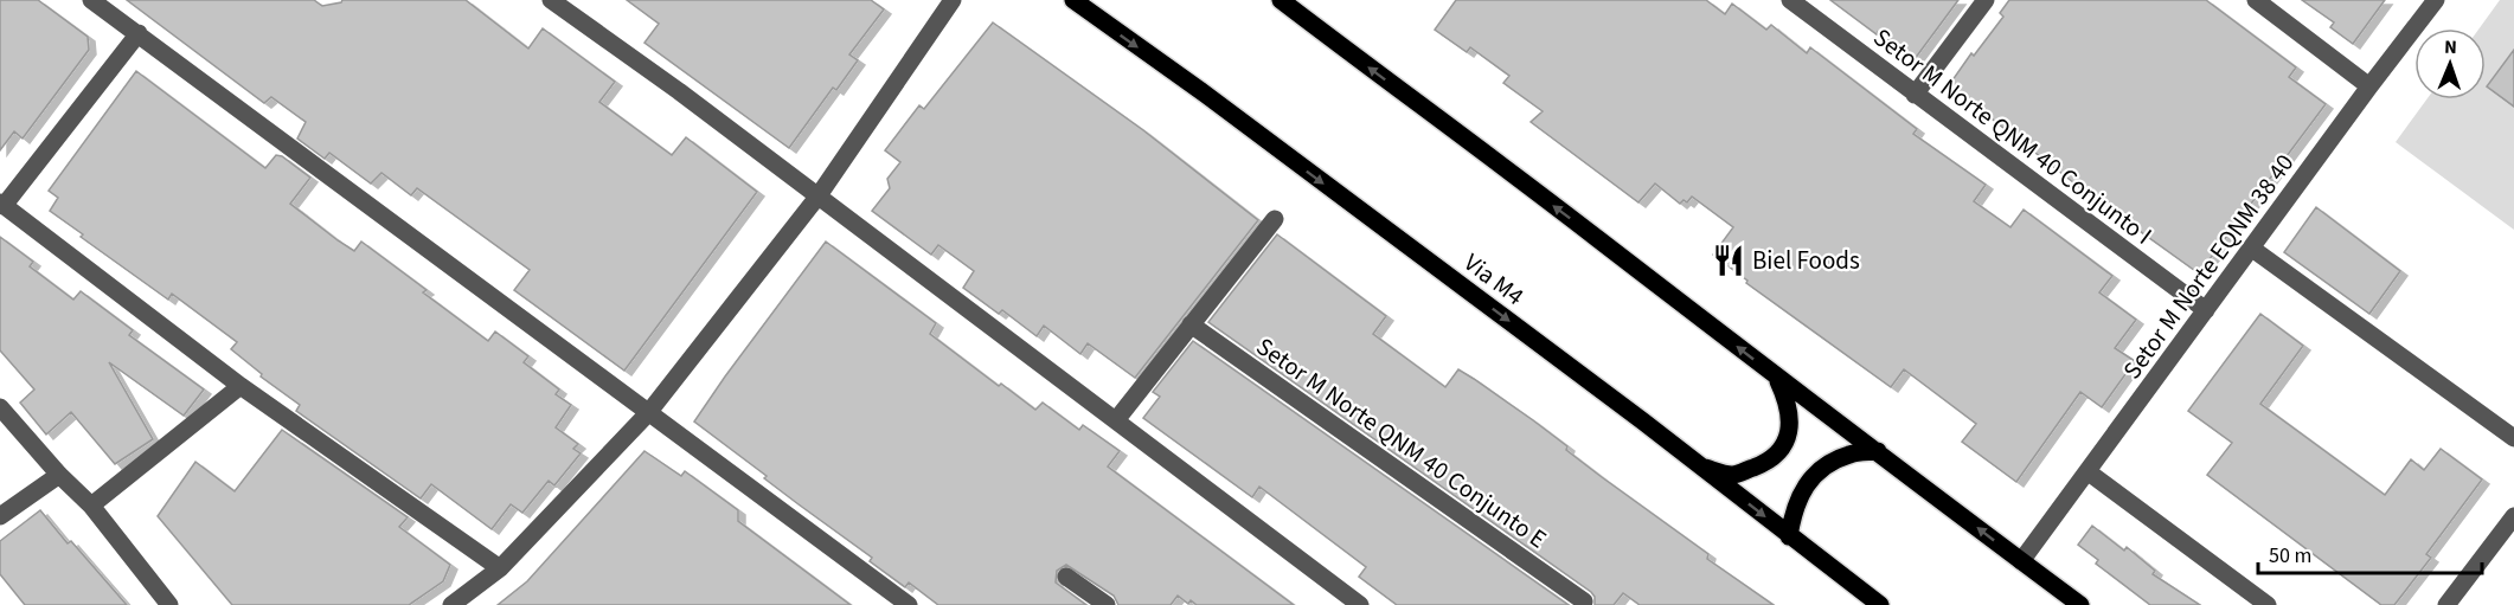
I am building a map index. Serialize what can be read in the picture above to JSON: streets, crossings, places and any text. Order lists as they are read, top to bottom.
{
  "streets": {
    "main road": ["Via M4"],
    "street": ["Setor M Norte QNM 40 Conjunto I", "Setor M Norte EQNM 38 40", "Setor M Norte QNM 40 Conjunto E"]
  },
  "crossings": [
    ["Setor M Norte QNM 40 Conjunto I", "Setor M Norte EQNM 38 40"]
  ],
  "places": {
    "restaurant": ["Biel Foods"]
  },
  "scale_bar": "50 m",
  "north": "top"
}
